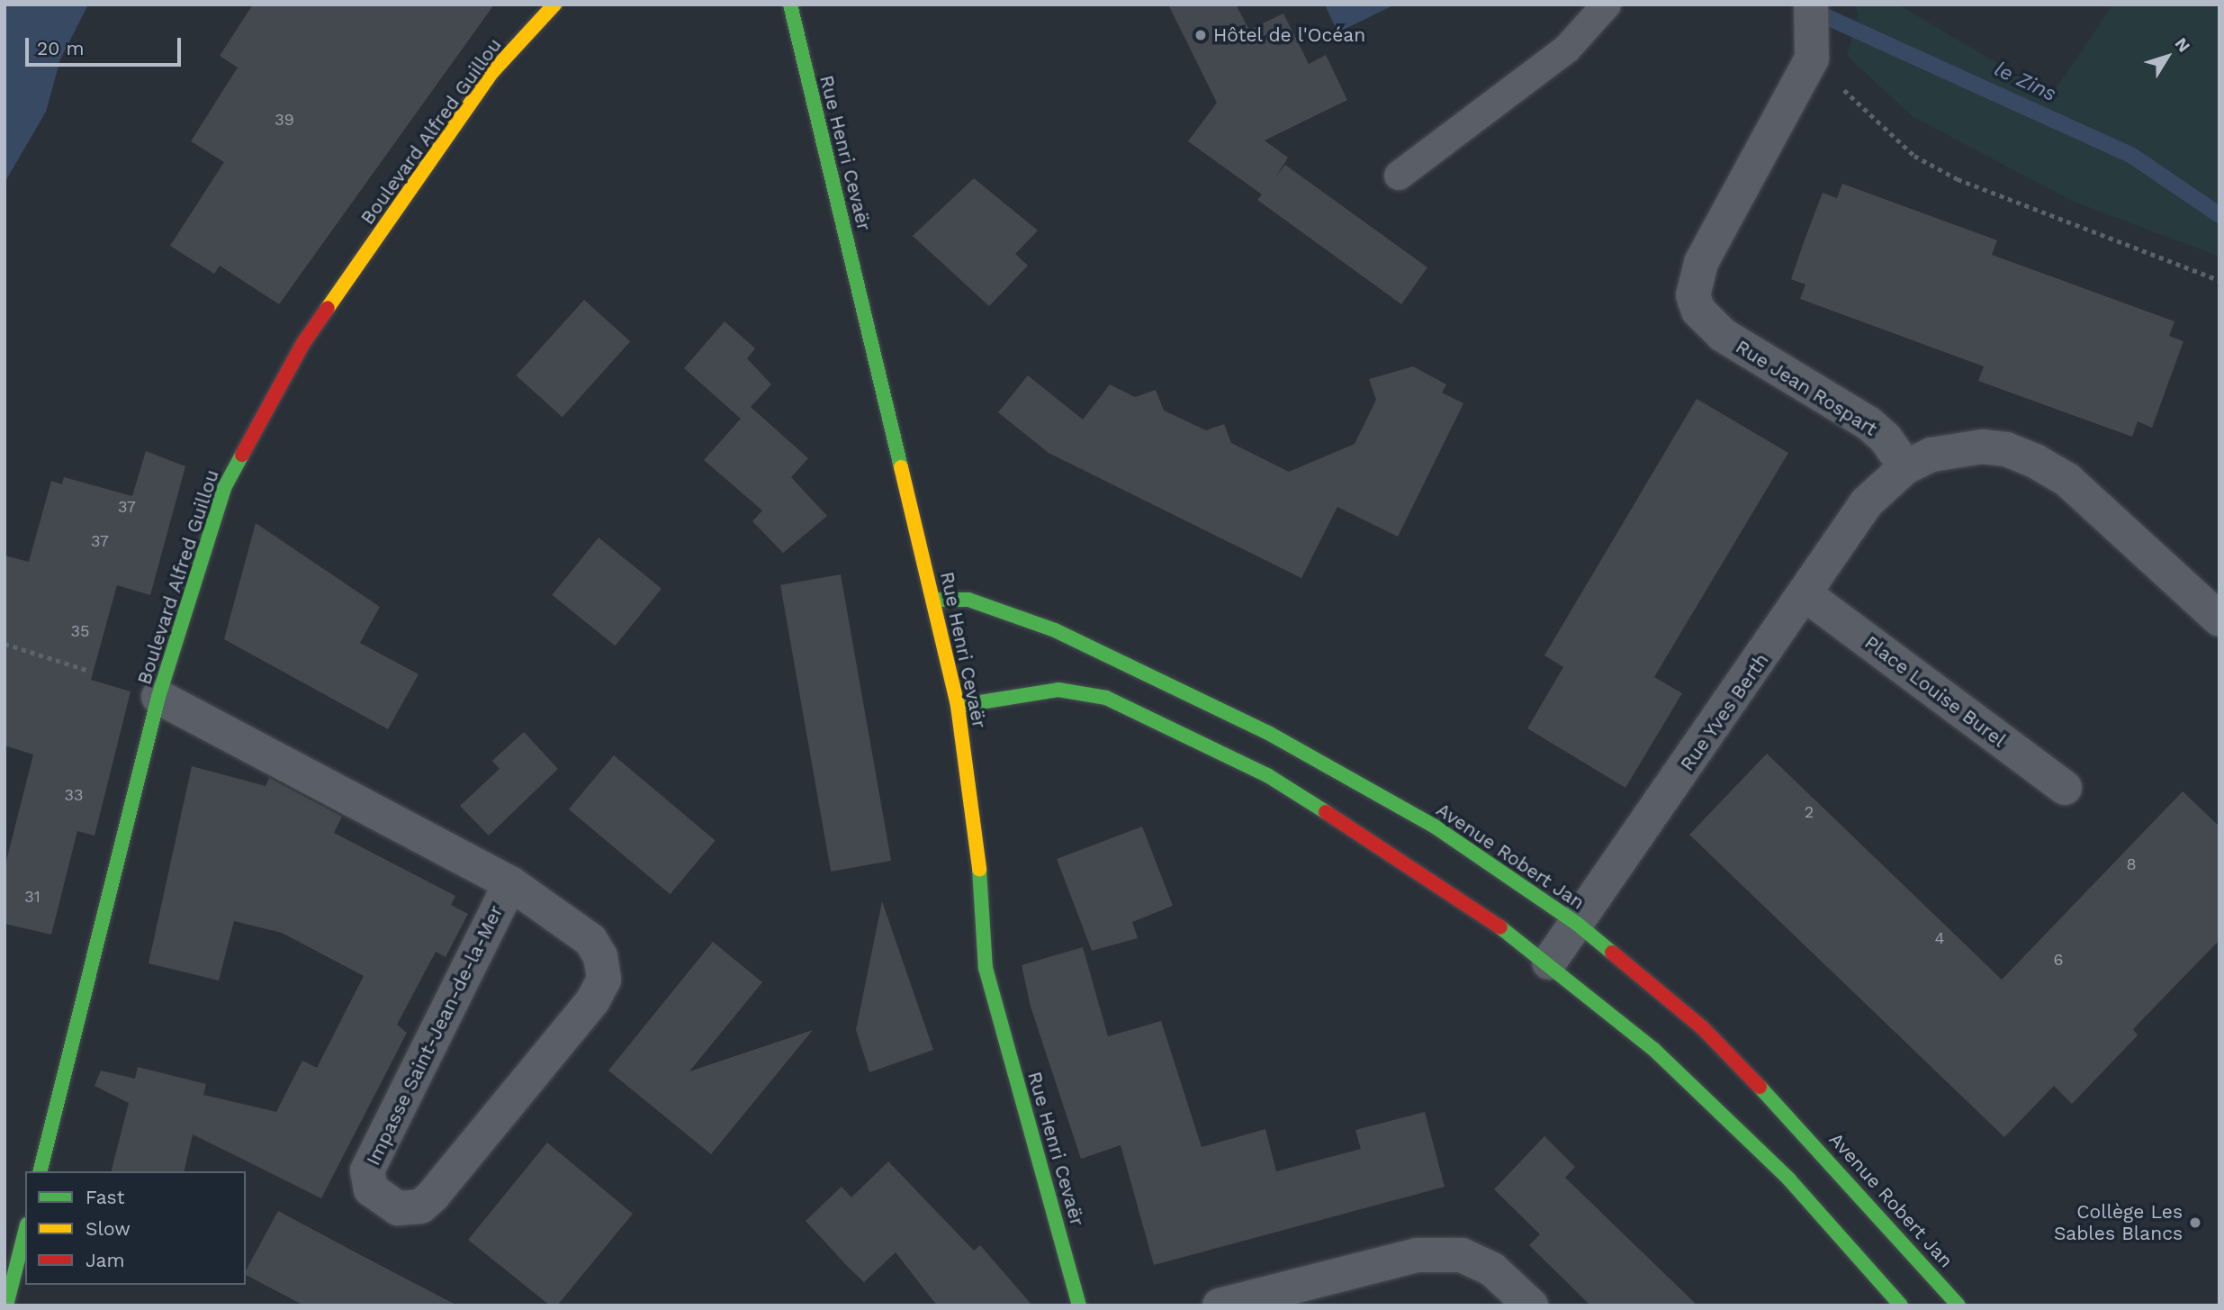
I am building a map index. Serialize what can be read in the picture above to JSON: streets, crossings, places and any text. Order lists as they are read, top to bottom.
{
  "streets": {
    "main road": ["Boulevard Alfred Guillou", "Rue Henri Cevaër", "Avenue Robert Jan"],
    "street": [
      "Rue Jean Rospart",
      "Place Louise Burel",
      "Rue Yves Berth",
      "Impasse Saint-Jean-de-la-Mer"
    ]
  },
  "crossings": [
    ["Boulevard Alfred Guillou", "Impasse Saint-Jean-de-la-Mer"],
    ["Rue Henri Cevaër", "Avenue Robert Jan"],
    ["Rue Jean Rospart", "Rue Yves Berth"],
    ["Place Louise Burel", "Rue Yves Berth"],
    ["Rue Yves Berth", "Avenue Robert Jan"]
  ],
  "water": ["le Zins"],
  "places": ["Hôtel de l'Océan", "Collège Les Sables Blancs"],
  "house_numbers": [
    "39",
    "37",
    "37",
    "35",
    "33",
    "2",
    "8",
    "31",
    "4",
    "6"
  ],
  "legend": ["Fast", "Slow", "Jam"],
  "scale_bar": "20 m",
  "north": "top right"
}
